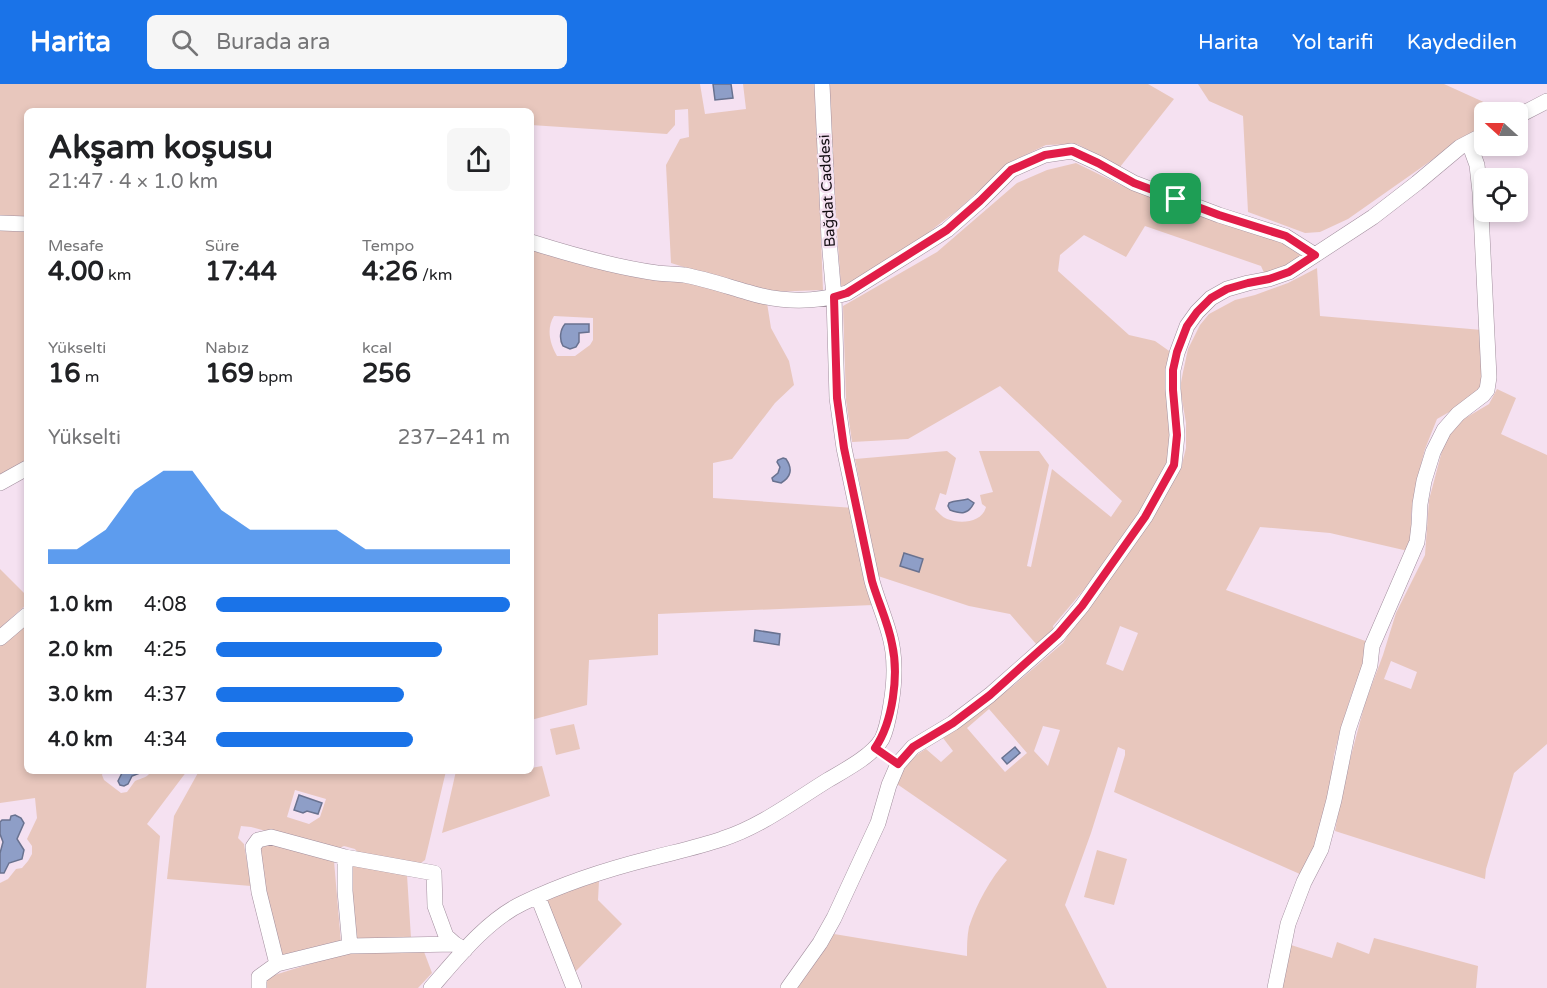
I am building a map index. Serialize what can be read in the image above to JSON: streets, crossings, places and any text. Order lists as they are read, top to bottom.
{
  "streets": {
    "street": ["Bağdat Caddesi"]
  },
  "north": "left",
  "page": {
    "header": "Harita",
    "search": "Burada ara",
    "nav": ["Harita", "Yol tarifi", "Kaydedilen"],
    "heading": ["Akşam koşusu", "21:47 · 4 × 1.0 km"],
    "stats": [
      ["Mesafe", "4.00 km"],
      ["Süre", "17:44"],
      ["Tempo", "4:26 /km"],
      ["Yükselti", "16 m"],
      ["Nabız", "169 bpm"],
      ["kcal", "256"]
    ],
    "chart": ["Yükselti", "237–241 m"],
    "list": [
      {
        "name": "1.0 km",
        "note": "4:08"
      },
      {
        "name": "2.0 km",
        "note": "4:25"
      },
      {
        "name": "3.0 km",
        "note": "4:37"
      },
      {
        "name": "4.0 km",
        "note": "4:34"
      }
    ]
  }
}
